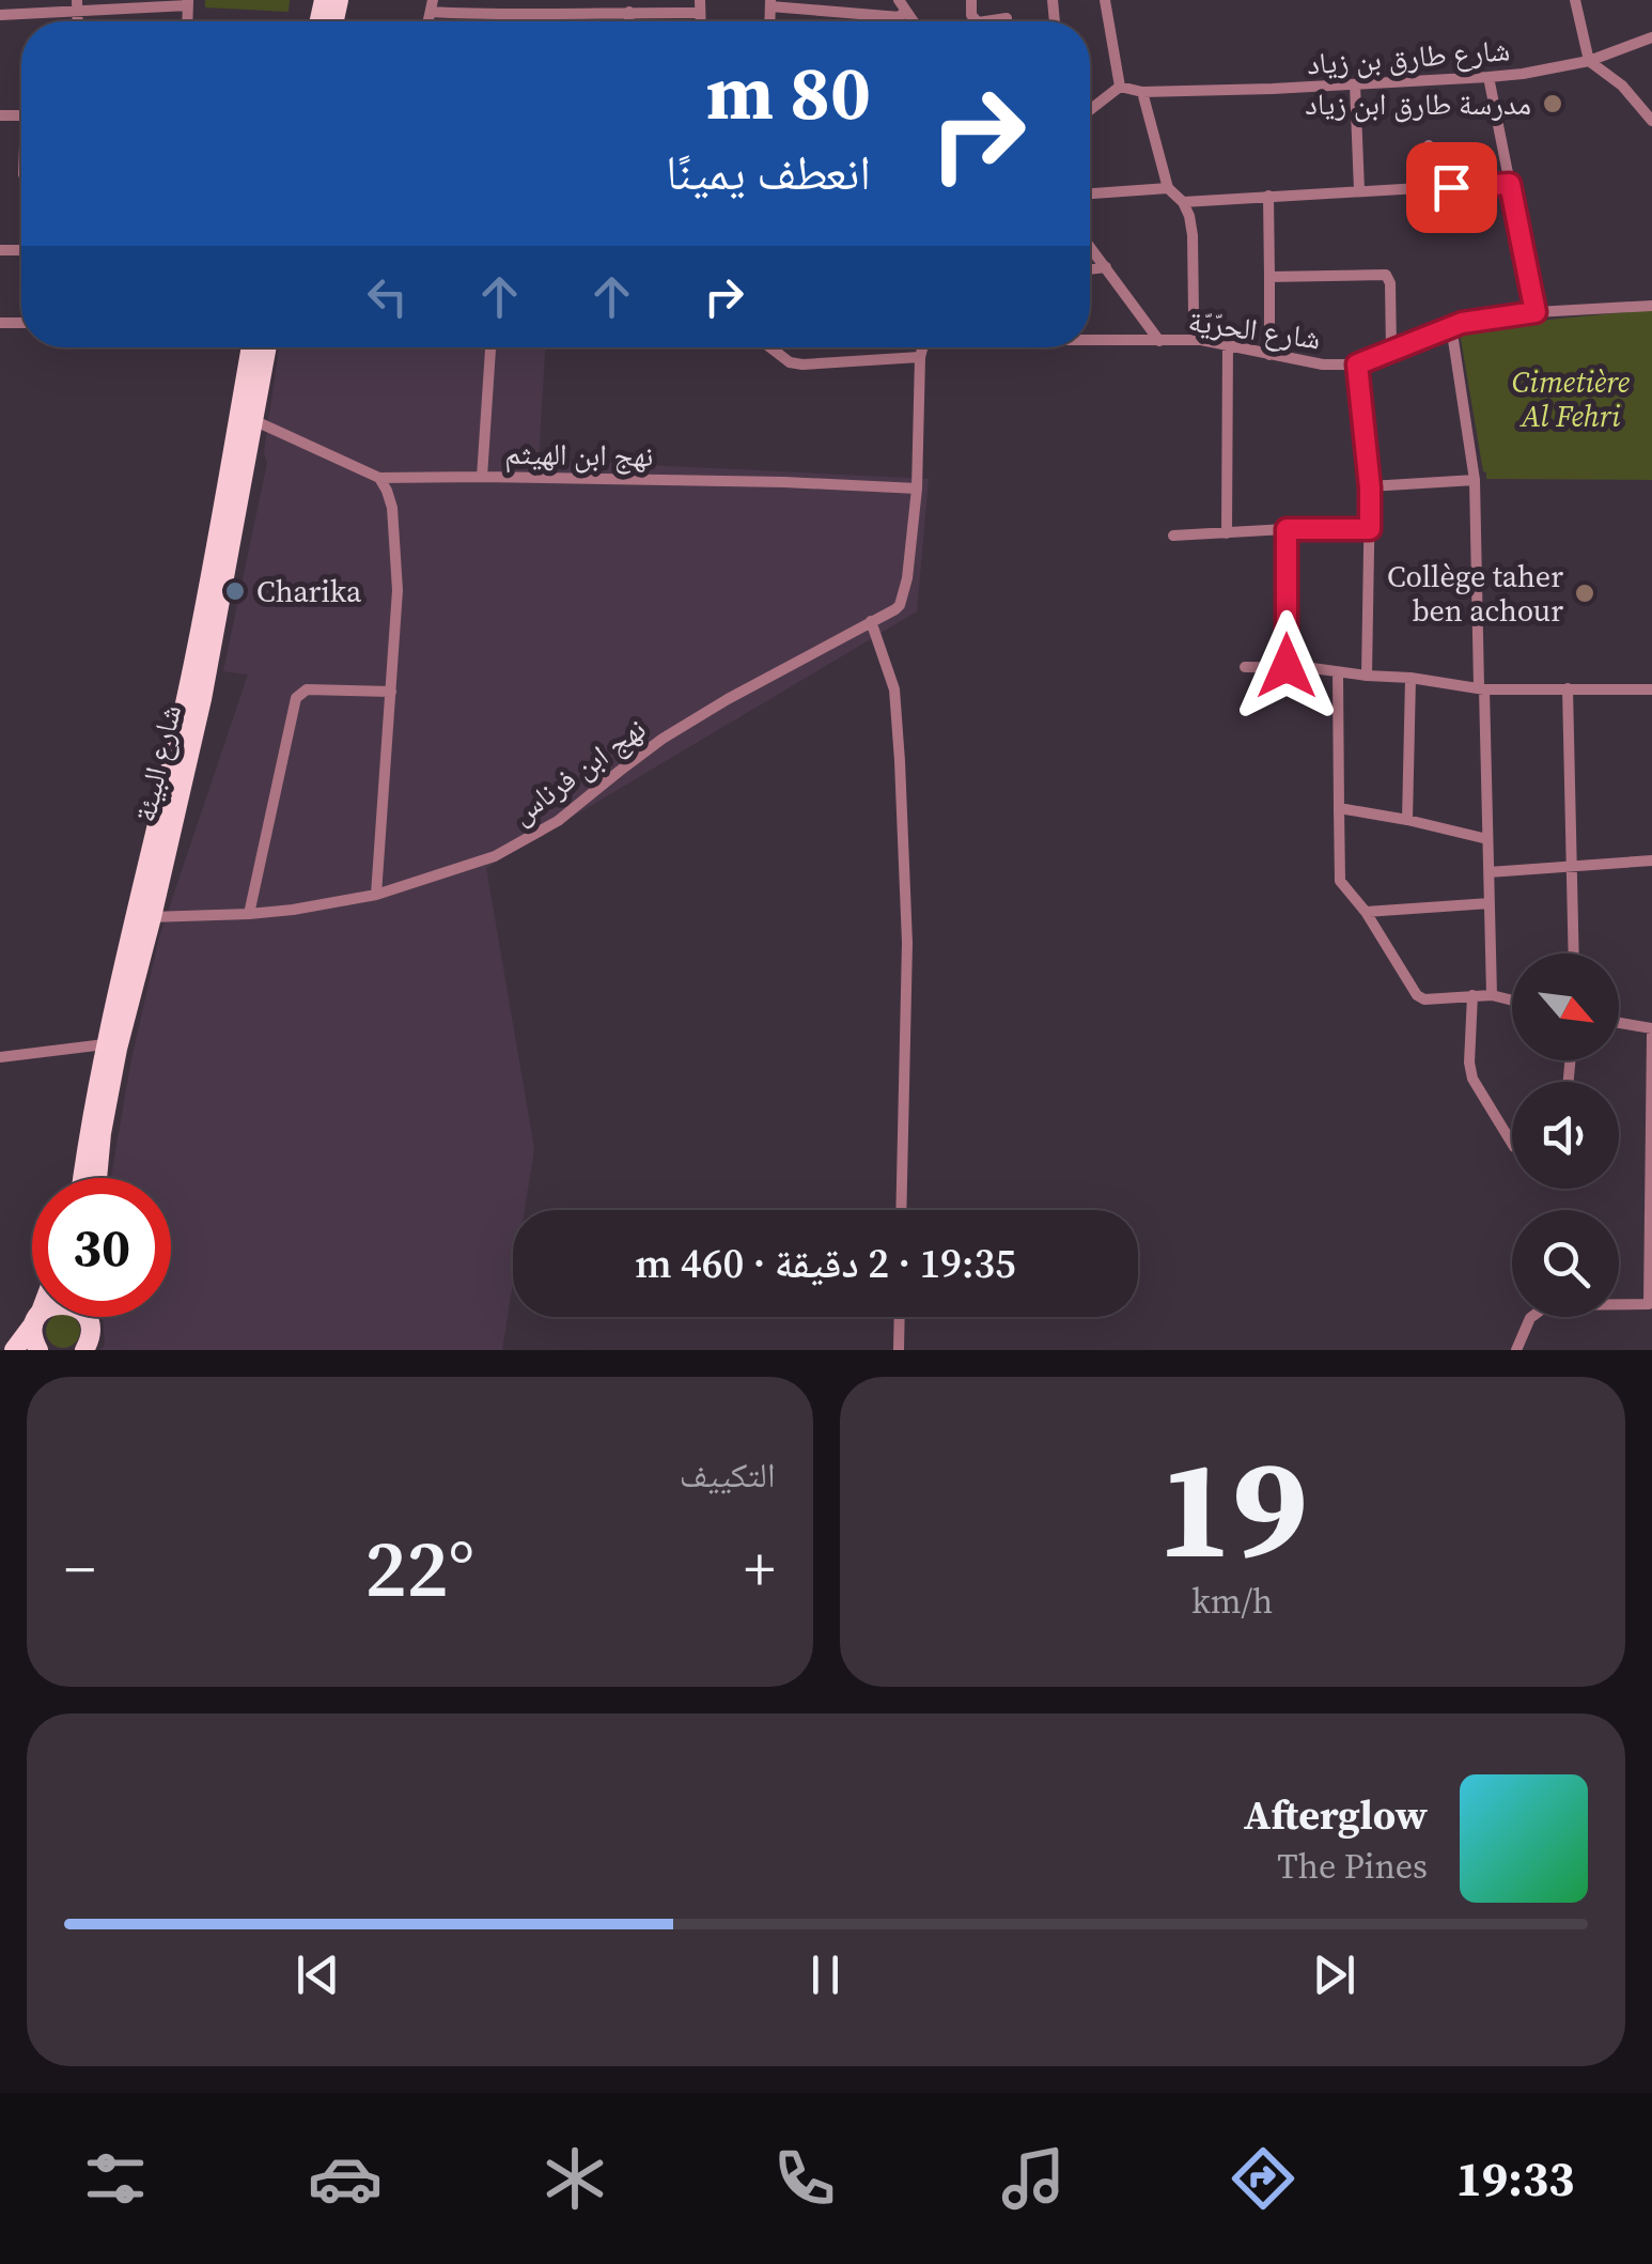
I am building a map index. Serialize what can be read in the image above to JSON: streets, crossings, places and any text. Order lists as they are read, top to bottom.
{
  "streets": {
    "main road": ["شارع البيئة"],
    "street": [
      "شارع طارق بن زياد",
      "شارع الحرّيّة",
      "نهج ابن الهيثم",
      "نهج ابن فرناس"
    ]
  },
  "crossings": [
    ["نهج ابن الهيثم", "شارع البيئة"],
    ["نهج ابن الهيثم", "نهج ابن فرناس"],
    ["شارع البيئة", "نهج ابن فرناس"]
  ],
  "parks": ["Cimetière Al Fehri"],
  "places": ["مدرسة طارق ابن زياد", "Charika", "Collège taher ben achour"],
  "north": "bottom right",
  "page": {
    "turn": ["80 m", "انعطف يمينًا"],
    "limit": "30",
    "trip": "19:35 · 2 دقيقة · 460 m",
    "tile": [
      ["19", "km/h"],
      "التكييف"
    ],
    "heat": ["−", "22°", "+"],
    "song": ["Afterglow", "The Pines"],
    "tabs": "19:33"
  }
}
